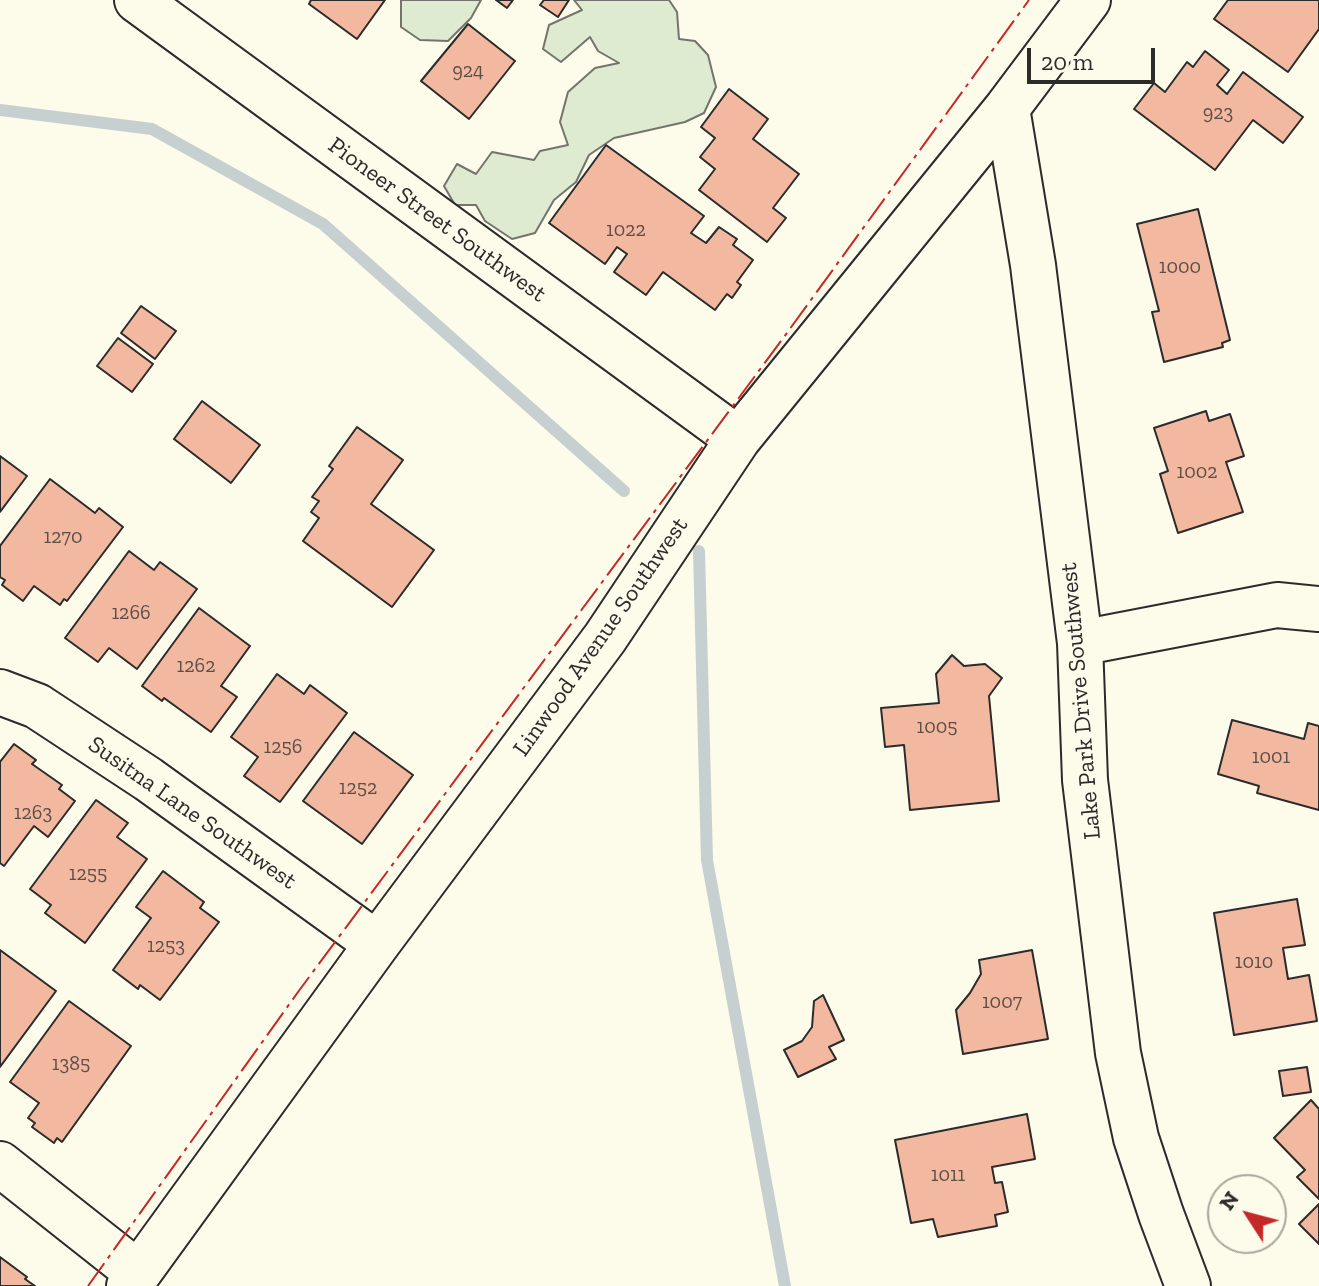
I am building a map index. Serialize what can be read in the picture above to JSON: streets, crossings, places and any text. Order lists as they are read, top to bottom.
{
  "streets": {
    "street": [
      "Pioneer Street Southwest",
      "Linwood Avenue Southwest",
      "Lake Park Drive Southwest",
      "Susitna Lane Southwest"
    ]
  },
  "crossings": [
    ["Pioneer Street Southwest", "Linwood Avenue Southwest"],
    ["Linwood Avenue Southwest", "Lake Park Drive Southwest"],
    ["Linwood Avenue Southwest", "Susitna Lane Southwest"]
  ],
  "house_numbers": [
    "924",
    "923",
    "1022",
    "1000",
    "1002",
    "1270",
    "1266",
    "1262",
    "1005",
    "1256",
    "1001",
    "1252",
    "1263",
    "1255",
    "1253",
    "1010",
    "1007",
    "1385",
    "1011"
  ],
  "scale_bar": "20 m",
  "north": "top left"
}
